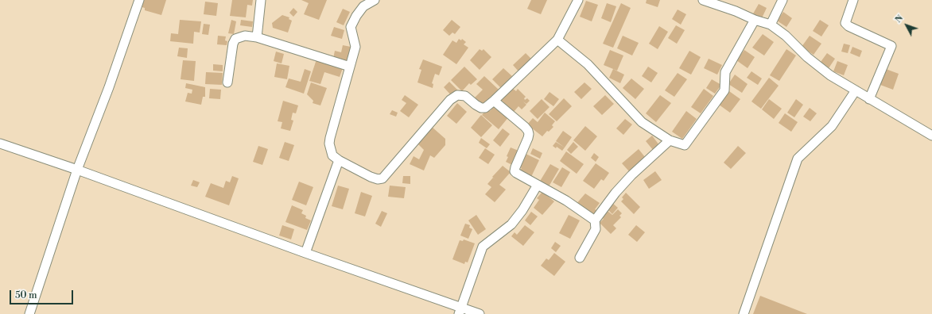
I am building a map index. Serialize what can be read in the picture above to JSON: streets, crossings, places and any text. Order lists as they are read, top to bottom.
{
  "scale_bar": "50 m",
  "north": "top left"
}
